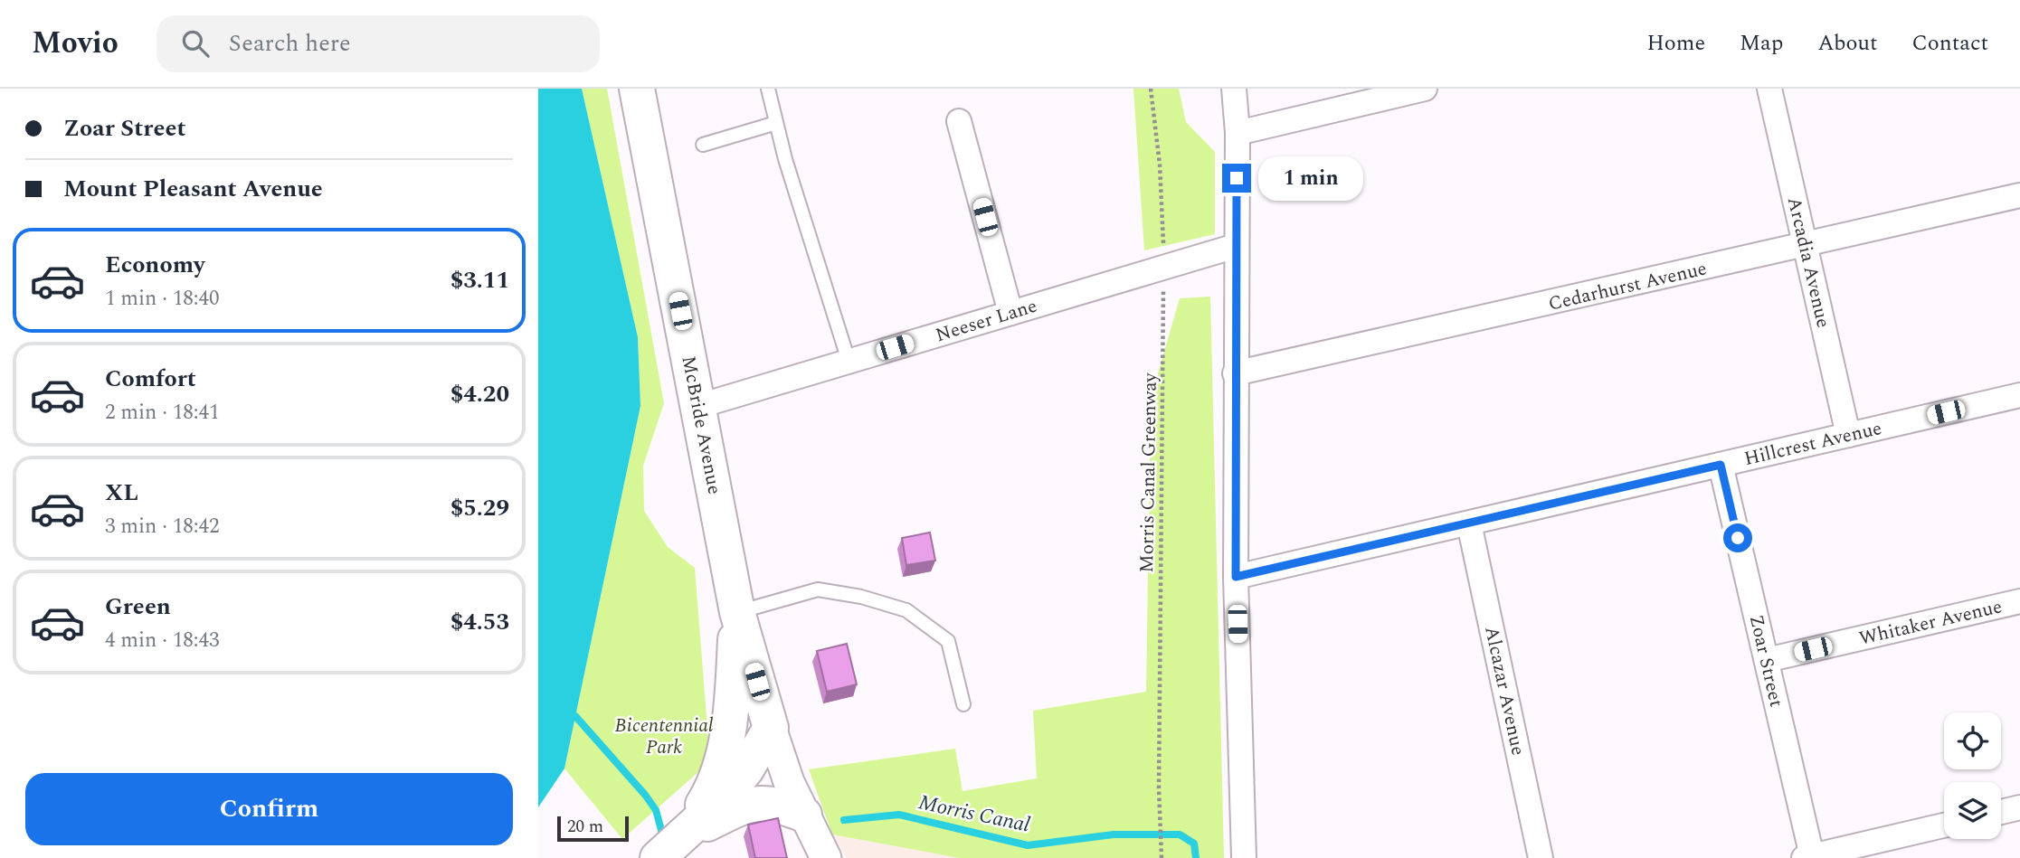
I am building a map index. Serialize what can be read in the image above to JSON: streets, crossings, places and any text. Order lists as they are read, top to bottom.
{
  "streets": {
    "main road": ["McBride Avenue"],
    "street": [
      "Arcadia Avenue",
      "Cedarhurst Avenue",
      "Neeser Lane",
      "Hillcrest Avenue",
      "Whitaker Avenue",
      "Zoar Street",
      "Alcazar Avenue"
    ],
    "path": ["Morris Canal Greenway"]
  },
  "crossings": [
    ["Arcadia Avenue", "Cedarhurst Avenue"],
    ["Arcadia Avenue", "Hillcrest Avenue"],
    ["Neeser Lane", "McBride Avenue"],
    ["Neeser Lane", "Morris Canal Greenway"],
    ["Hillcrest Avenue", "Zoar Street"],
    ["Hillcrest Avenue", "Alcazar Avenue"],
    ["Whitaker Avenue", "Zoar Street"]
  ],
  "water": ["Morris Canal"],
  "parks": ["Bicentennial Park"],
  "scale_bar": "20 m",
  "page": {
    "header": "Movio",
    "search": "Search here",
    "nav": [
      "Home",
      "Map",
      "About",
      "Contact"
    ],
    "banner": ["Zoar Street", "Mount Pleasant Avenue"],
    "bubble": "1 min",
    "list": [
      {
        "name": "Economy",
        "note": "1 min · 18:40",
        "value": "$3.11"
      },
      {
        "name": "Comfort",
        "note": "2 min · 18:41",
        "value": "$4.20"
      },
      {
        "name": "XL",
        "note": "3 min · 18:42",
        "value": "$5.29"
      },
      {
        "name": "Green",
        "note": "4 min · 18:43",
        "value": "$4.53"
      }
    ],
    "buttons": "Confirm",
    "scale": "20 m"
  }
}
